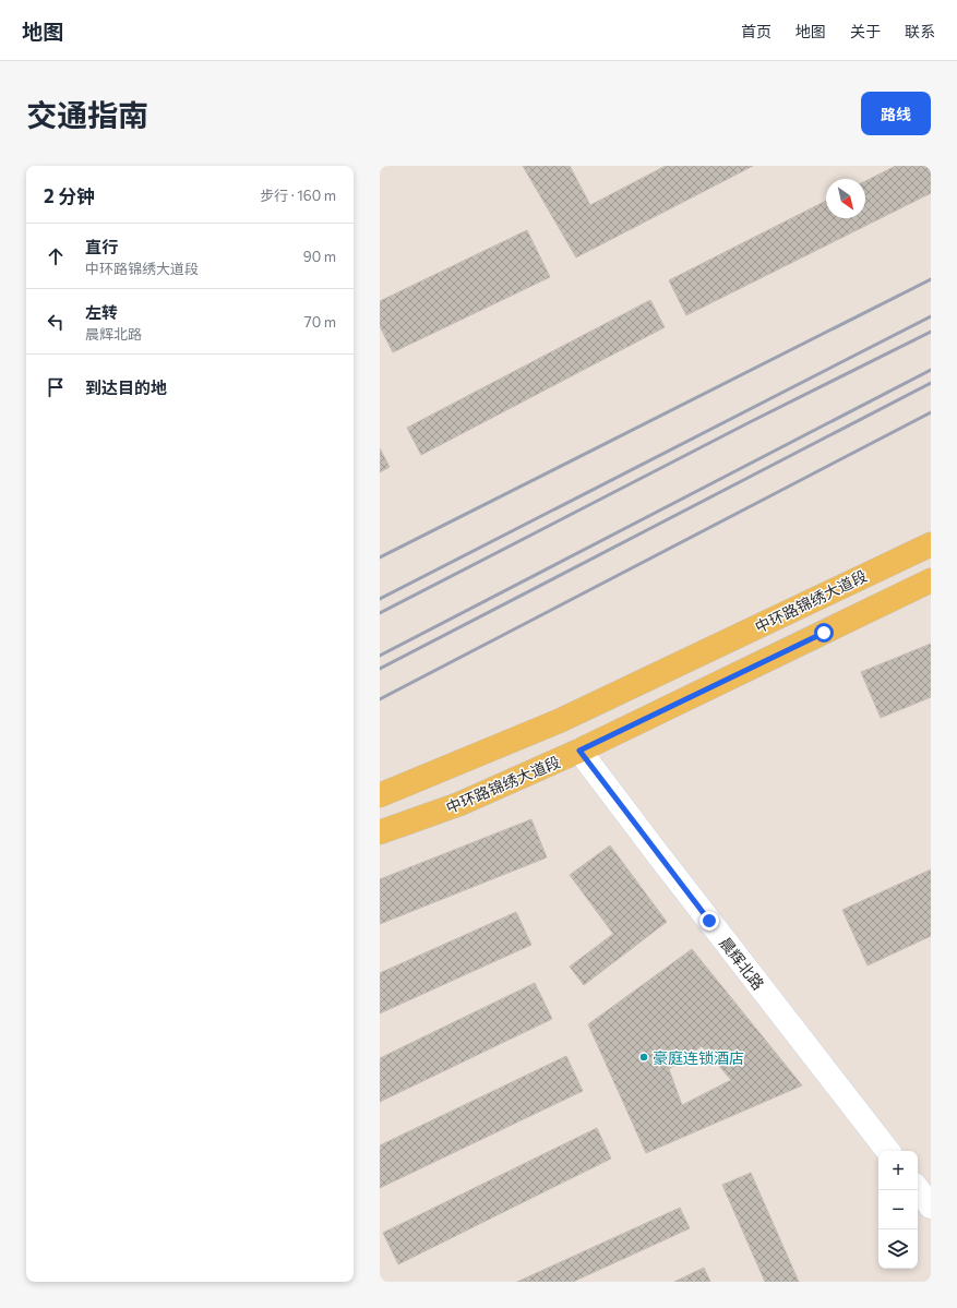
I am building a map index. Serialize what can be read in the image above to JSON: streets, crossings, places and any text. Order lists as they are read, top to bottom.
{
  "streets": {
    "main road": ["中环路锦绣大道段"],
    "street": ["晨辉北路"]
  },
  "crossings": [
    ["中环路锦绣大道段", "晨辉北路"]
  ],
  "places": ["豪庭连锁酒店"],
  "north": "bottom right",
  "page": {
    "header": "地图",
    "nav": [
      "首页",
      "地图",
      "关于",
      "联系"
    ],
    "title": "交通指南",
    "buttons": "路线",
    "heading": ["2 分钟", "步行 · 160 m"],
    "list": [
      ["直行", "中环路锦绣大道段", "90 m"],
      ["左转", "晨辉北路", "70 m"],
      "到达目的地"
    ],
    "map_buttons": ["+", "−"]
  }
}
